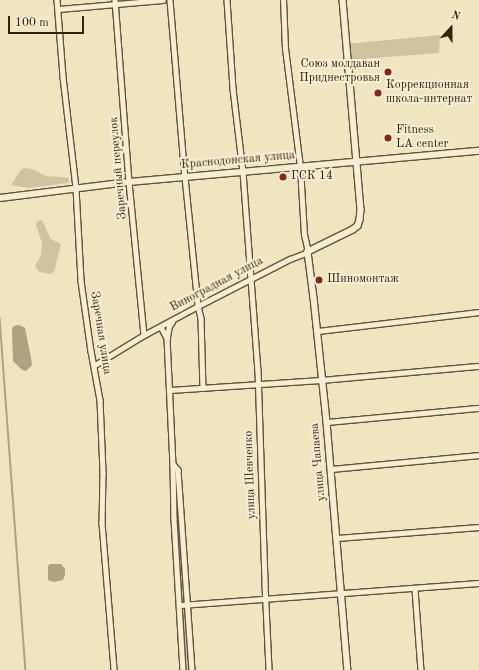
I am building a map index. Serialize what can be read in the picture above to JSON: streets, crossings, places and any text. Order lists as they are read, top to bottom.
{
  "streets": {
    "street": [
      "Краснодонская улица",
      "Заречный переулок",
      "Виноградная улица",
      "Заречная улица",
      "улица Чапаева",
      "улица Шевченко"
    ]
  },
  "crossings": [
    ["Краснодонская улица", "Заречный переулок"],
    ["Краснодонская улица", "Виноградная улица"],
    ["Краснодонская улица", "Заречная улица"],
    ["Краснодонская улица", "улица Шевченко"],
    ["Заречный переулок", "Виноградная улица"],
    ["Виноградная улица", "Заречная улица"],
    ["Виноградная улица", "улица Чапаева"],
    ["Виноградная улица", "улица Шевченко"]
  ],
  "places": [
    "Союз молдаван Приднестровья",
    "Коррекционная школа-интернат",
    "Fitness LA center",
    "ГСК 14",
    "Шиномонтаж"
  ],
  "scale_bar": "100 m",
  "north": "top"
}
